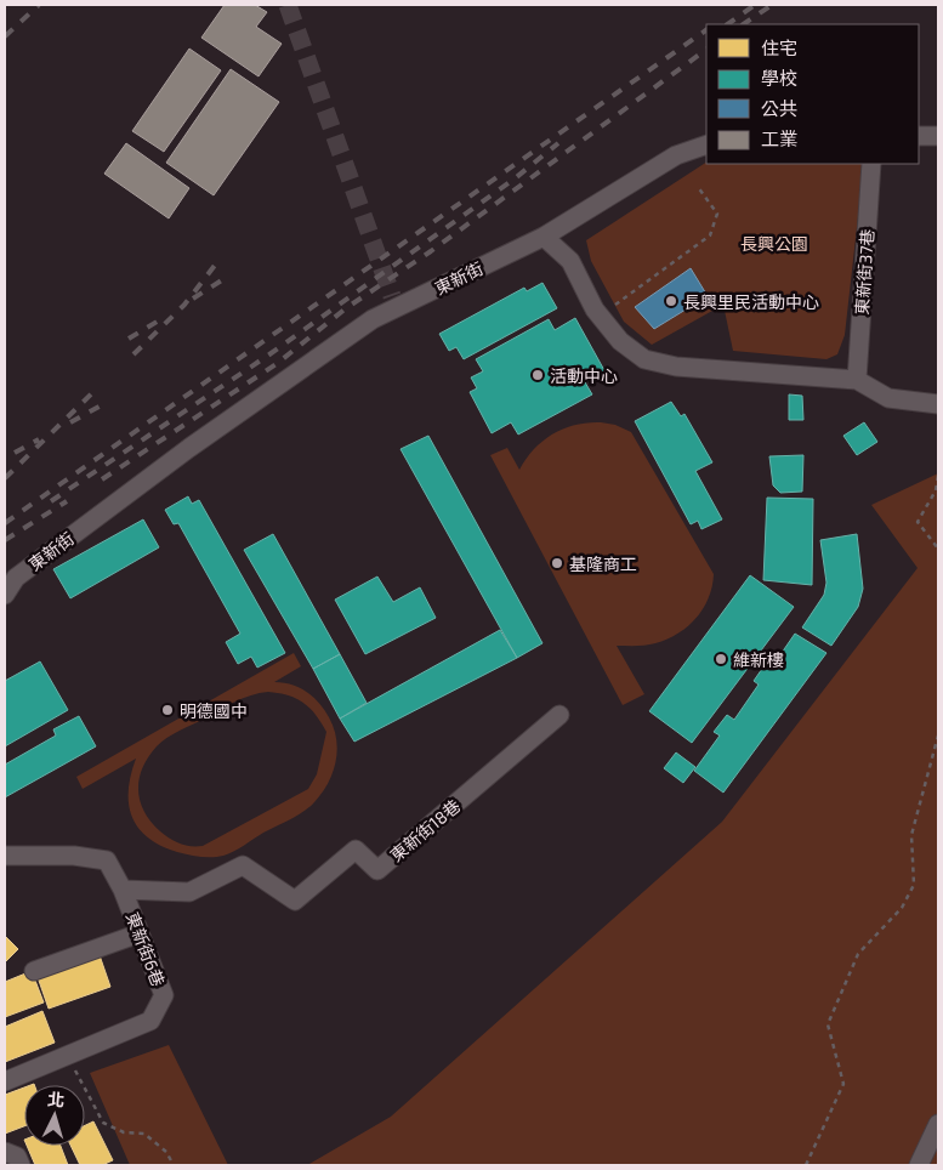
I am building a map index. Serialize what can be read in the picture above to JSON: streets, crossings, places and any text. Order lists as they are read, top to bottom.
{
  "streets": {
    "street": [
      "東新街37巷",
      "東新街",
      "東新街18巷",
      "東新街6巷"
    ]
  },
  "crossings": [
    ["東新街18巷", "東新街6巷"]
  ],
  "parks": ["長興公園"],
  "places": [
    "長興里民活動中心",
    "活動中心",
    "基隆商工",
    "維新樓",
    "明德國中"
  ],
  "legend": [
    "住宅",
    "學校",
    "公共",
    "工業"
  ],
  "north": "top"
}
